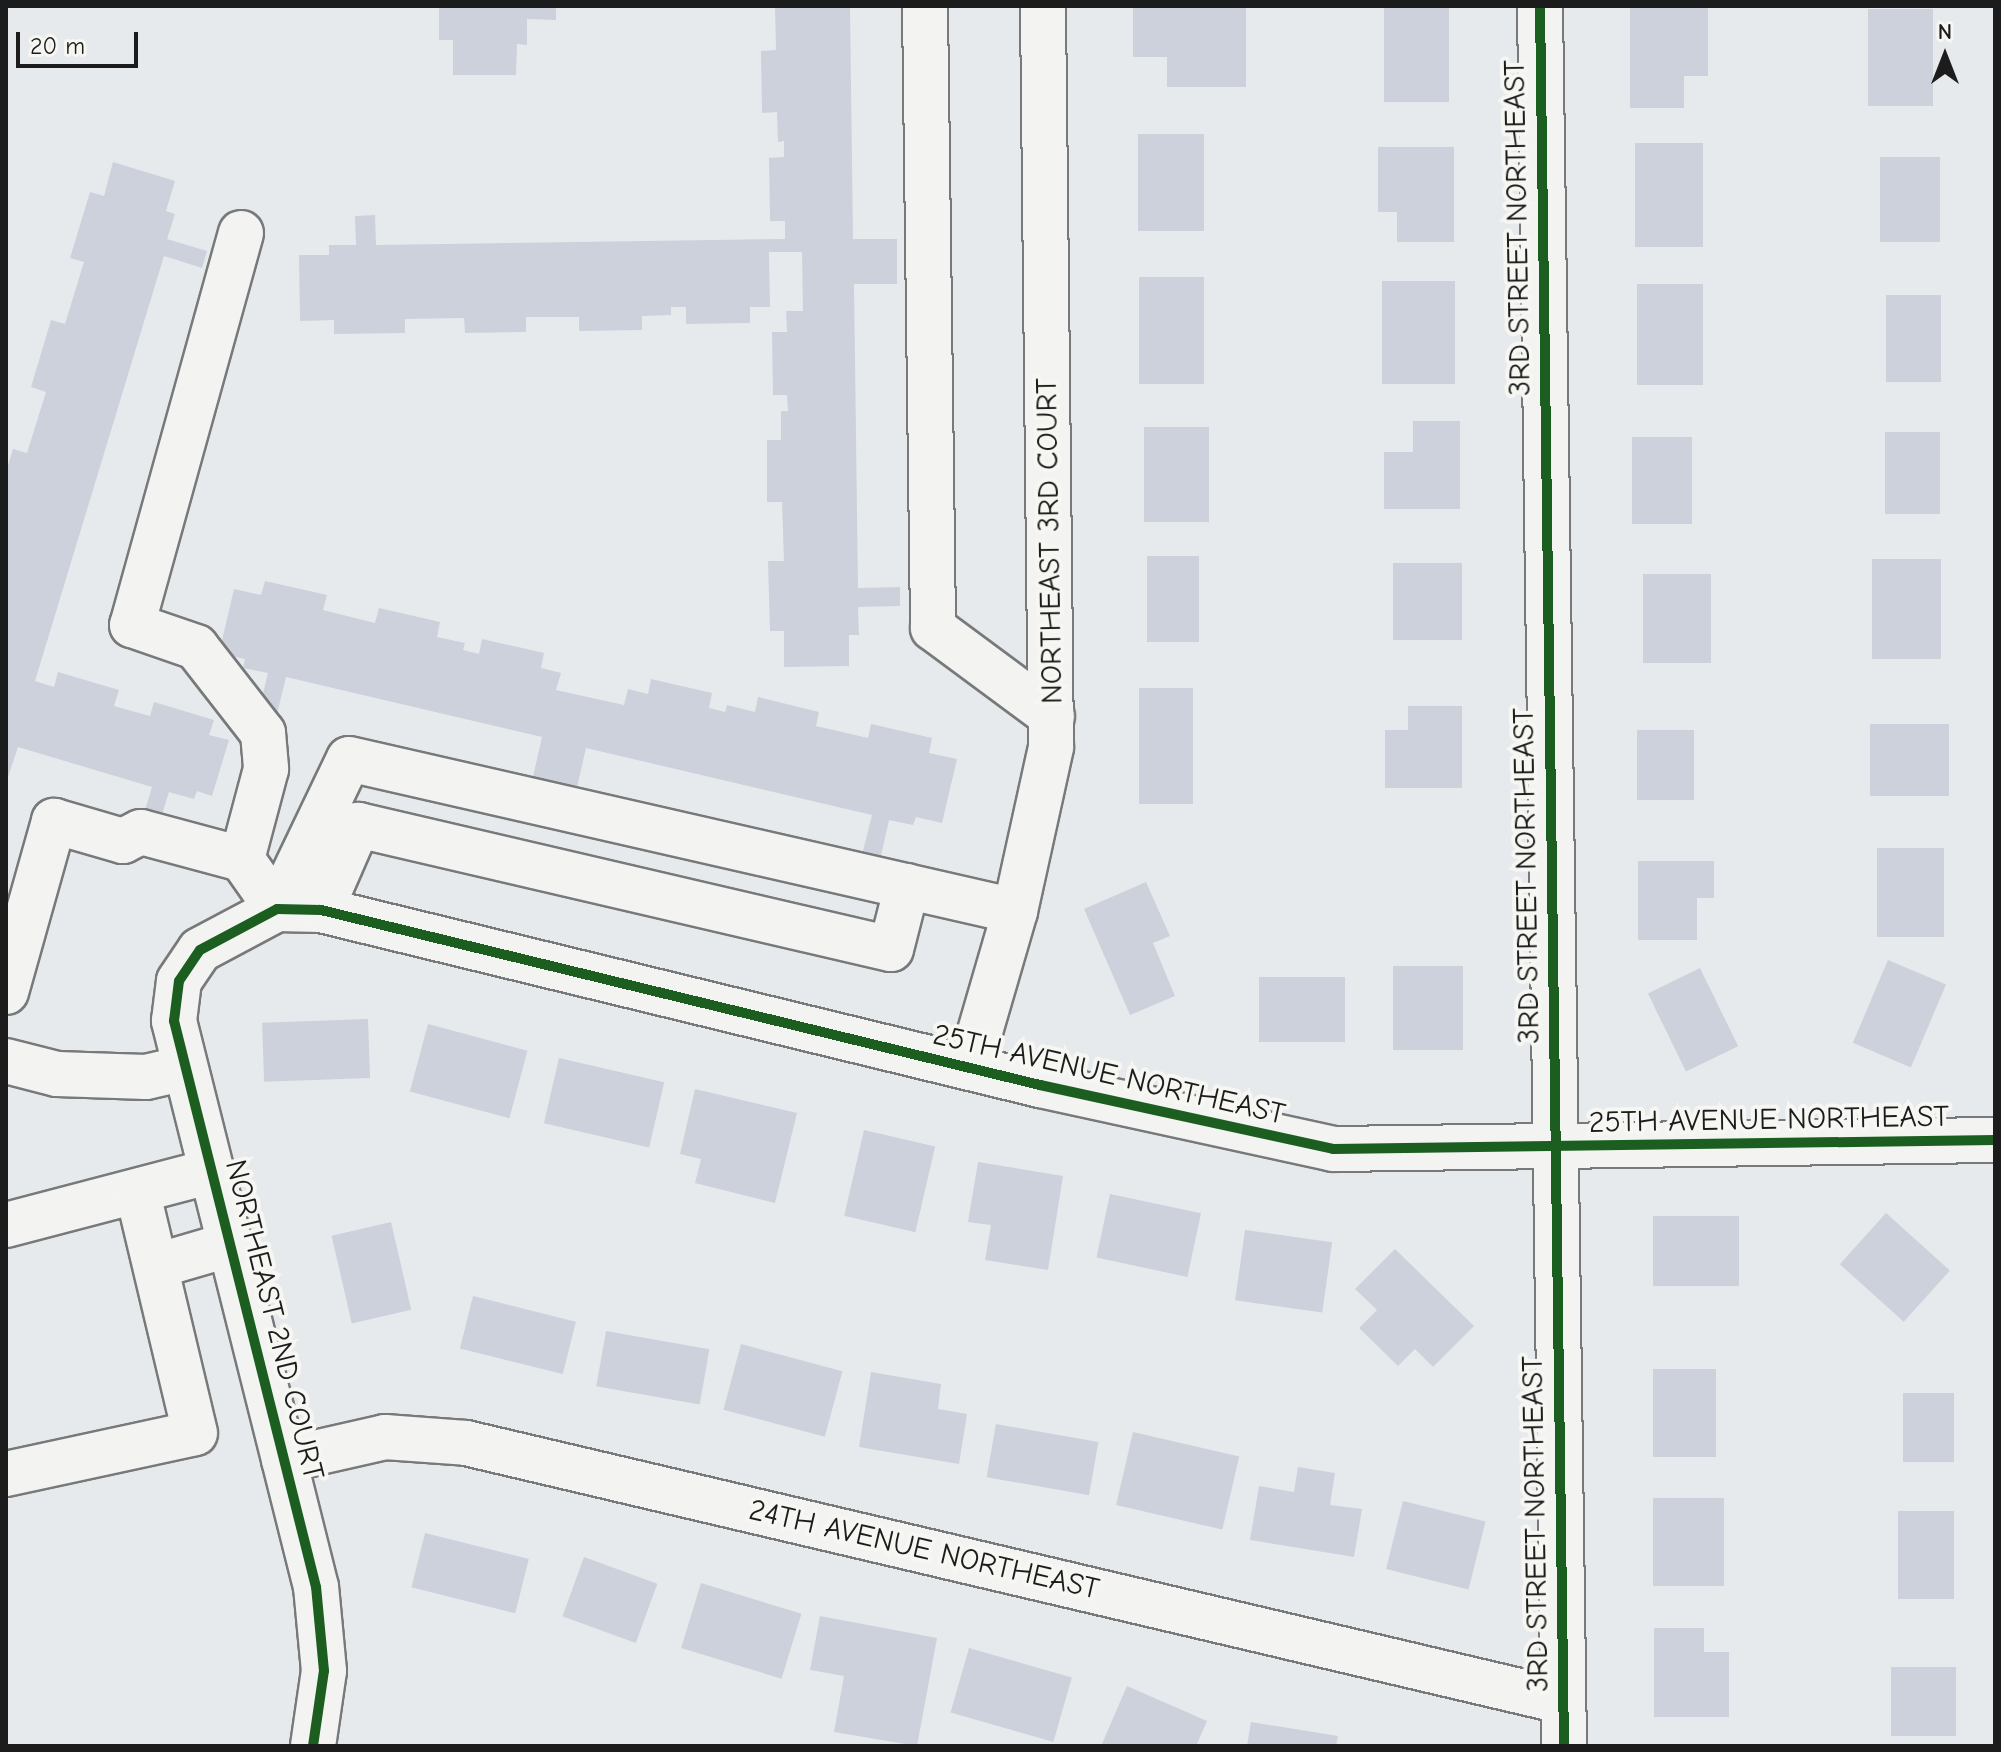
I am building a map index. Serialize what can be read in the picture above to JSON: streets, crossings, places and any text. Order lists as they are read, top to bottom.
{
  "streets": {
    "street": [
      "3RD STREET NORTHEAST",
      "NORTHEAST 3RD COURT",
      "25TH AVENUE NORTHEAST",
      "NORTHEAST 2ND COURT",
      "24TH AVENUE NORTHEAST"
    ]
  },
  "crossings": [
    ["3RD STREET NORTHEAST", "25TH AVENUE NORTHEAST"],
    ["3RD STREET NORTHEAST", "24TH AVENUE NORTHEAST"],
    ["NORTHEAST 3RD COURT", "25TH AVENUE NORTHEAST"],
    ["25TH AVENUE NORTHEAST", "NORTHEAST 2ND COURT"],
    ["NORTHEAST 2ND COURT", "24TH AVENUE NORTHEAST"]
  ],
  "scale_bar": "20 m",
  "north": "top"
}
